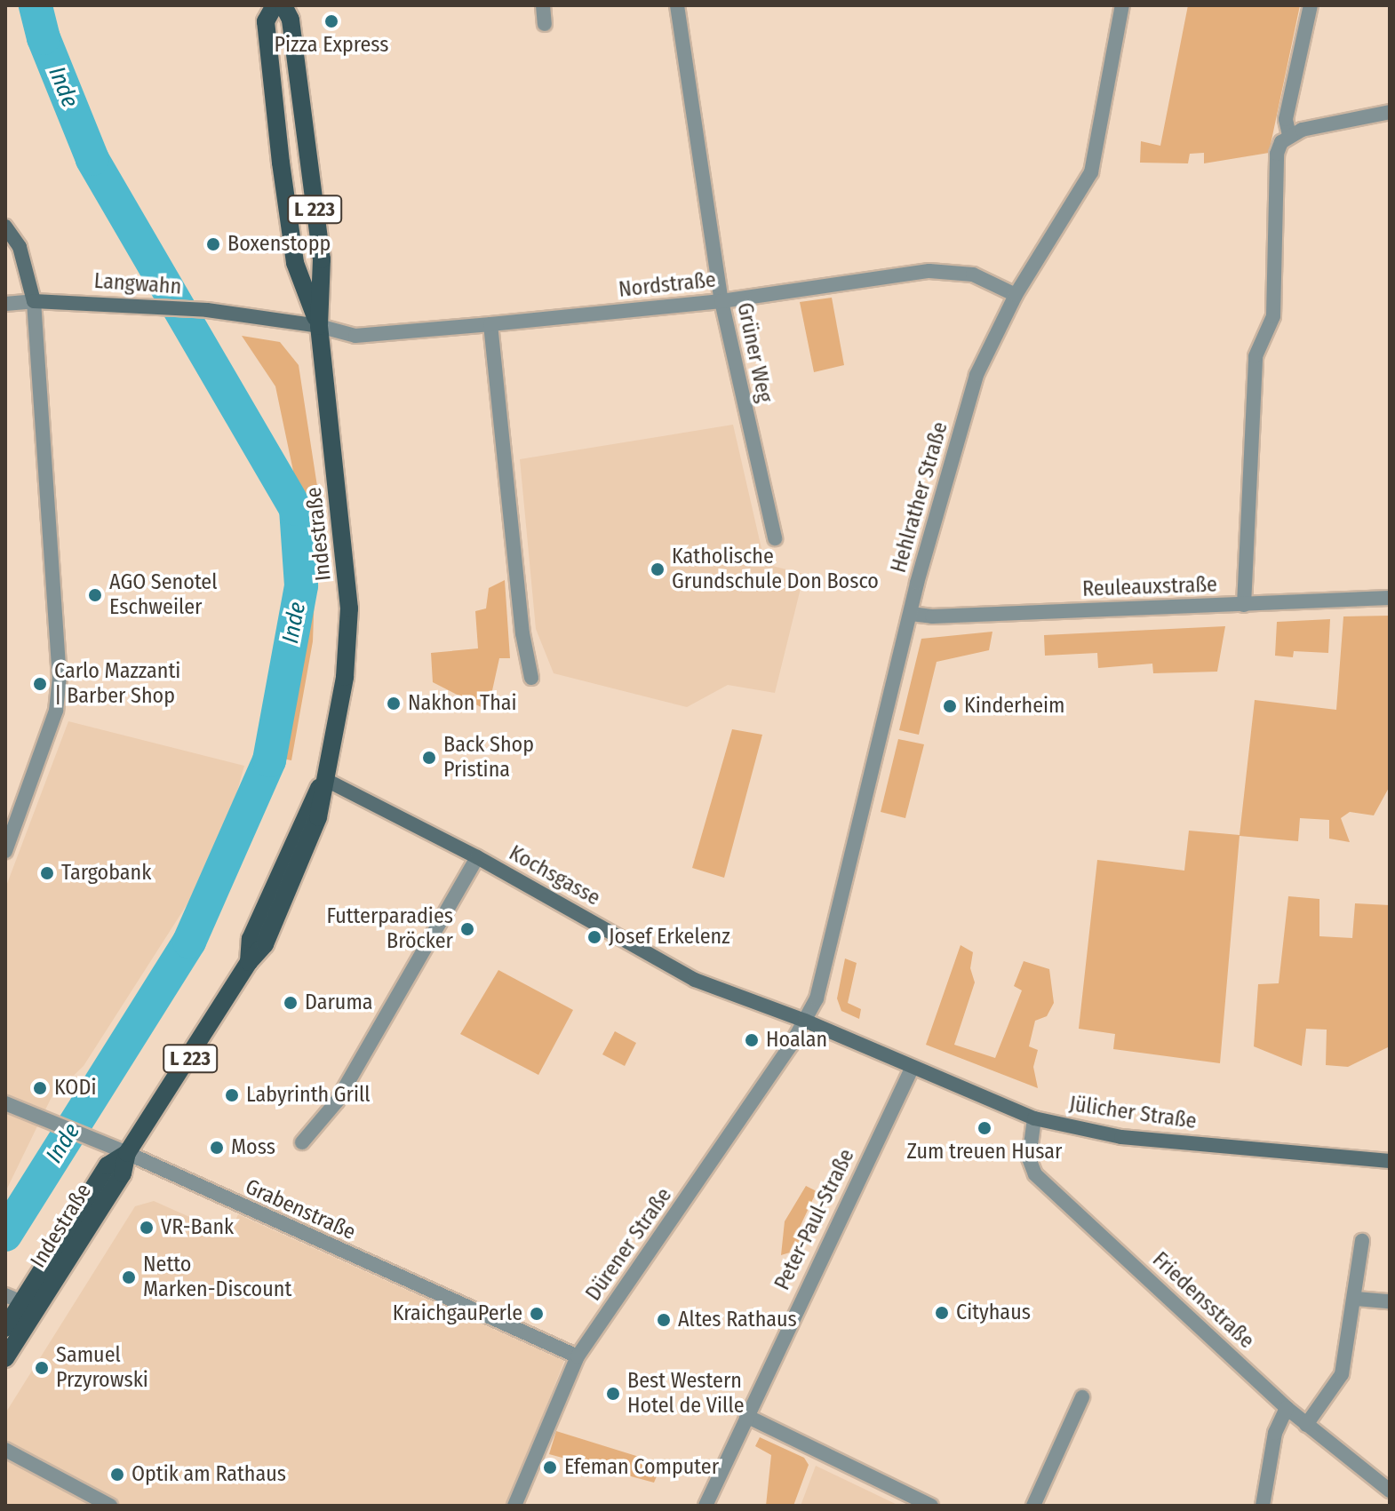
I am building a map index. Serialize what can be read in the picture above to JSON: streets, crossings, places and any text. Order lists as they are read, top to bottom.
{
  "streets": {
    "main road": ["L 223", "Indestraße"],
    "street": [
      "Langwahn",
      "Nordstraße",
      "Grüner Weg",
      "Hehlrather Straße",
      "Reuleauxstraße",
      "Kochsgasse",
      "Jülicher Straße",
      "Grabenstraße",
      "Peter-Paul-Straße",
      "Dürener Straße",
      "Friedensstraße"
    ]
  },
  "crossings": [
    ["Langwahn", "Nordstraße"],
    ["Langwahn", "Indestraße"],
    ["Nordstraße", "Grüner Weg"],
    ["Nordstraße", "Hehlrather Straße"],
    ["Nordstraße", "Indestraße"],
    ["Hehlrather Straße", "Reuleauxstraße"],
    ["Hehlrather Straße", "Kochsgasse"],
    ["Hehlrather Straße", "Jülicher Straße"],
    ["Hehlrather Straße", "Dürener Straße"],
    ["Indestraße", "Kochsgasse"],
    ["Indestraße", "Grabenstraße"],
    ["Kochsgasse", "Jülicher Straße"],
    ["Kochsgasse", "Dürener Straße"],
    ["Jülicher Straße", "Peter-Paul-Straße"],
    ["Jülicher Straße", "Dürener Straße"],
    ["Jülicher Straße", "Friedensstraße"],
    ["Grabenstraße", "Dürener Straße"]
  ],
  "water": ["Inde"],
  "places": [
    "Pizza Express",
    "Boxenstopp",
    "Katholische Grundschule Don Bosco",
    "AGO Senotel Eschweiler",
    "Carlo Mazzanti | Barber Shop",
    "Nakhon Thai",
    "Kinderheim",
    "Back Shop Pristina",
    "Targobank",
    "Futterparadies Bröcker",
    "Josef Erkelenz",
    "Daruma",
    "Hoalan",
    "KODi",
    "Labyrinth Grill",
    "Zum treuen Husar",
    "Moss",
    "VR-Bank",
    "Netto Marken-Discount",
    "Cityhaus",
    "KraichgauPerle",
    "Altes Rathaus",
    "Samuel Przyrowski",
    "Best Western Hotel de Ville",
    "Efeman Computer",
    "Optik am Rathaus"
  ]
}
